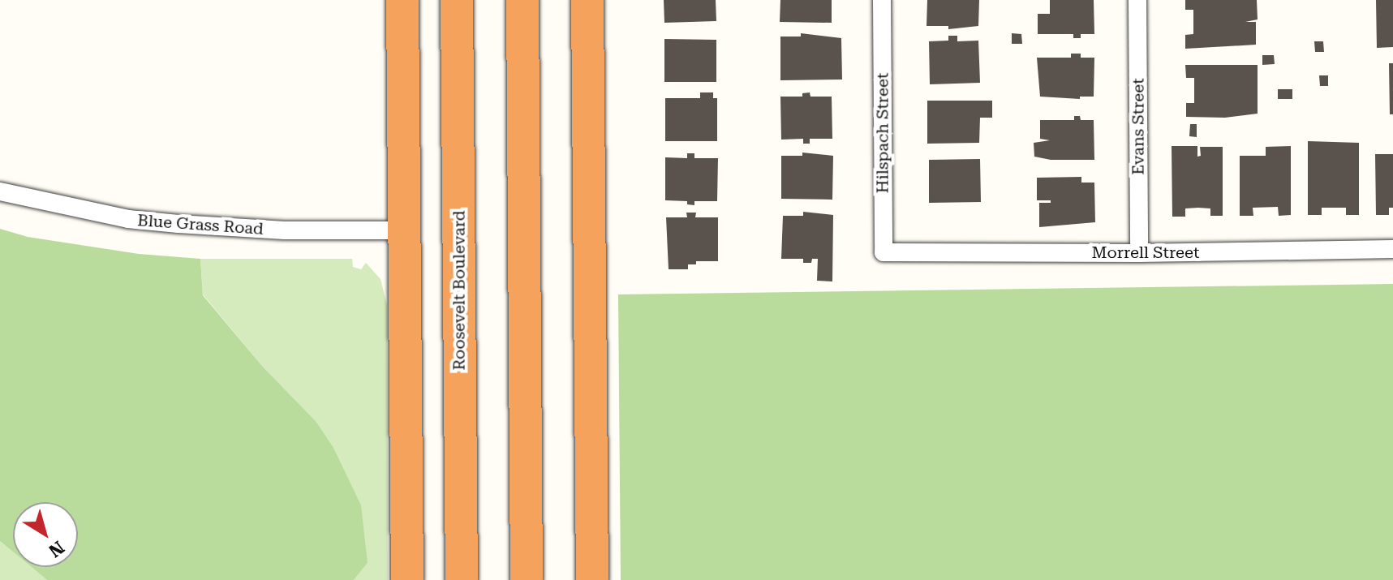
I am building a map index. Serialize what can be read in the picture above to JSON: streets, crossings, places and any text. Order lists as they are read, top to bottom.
{
  "streets": {
    "highway": ["Roosevelt Boulevard"],
    "street": [
      "Evans Street",
      "Hilspach Street",
      "Blue Grass Road",
      "Morrell Street"
    ]
  },
  "crossings": [
    ["Evans Street", "Morrell Street"],
    ["Hilspach Street", "Morrell Street"]
  ],
  "north": "bottom right"
}
